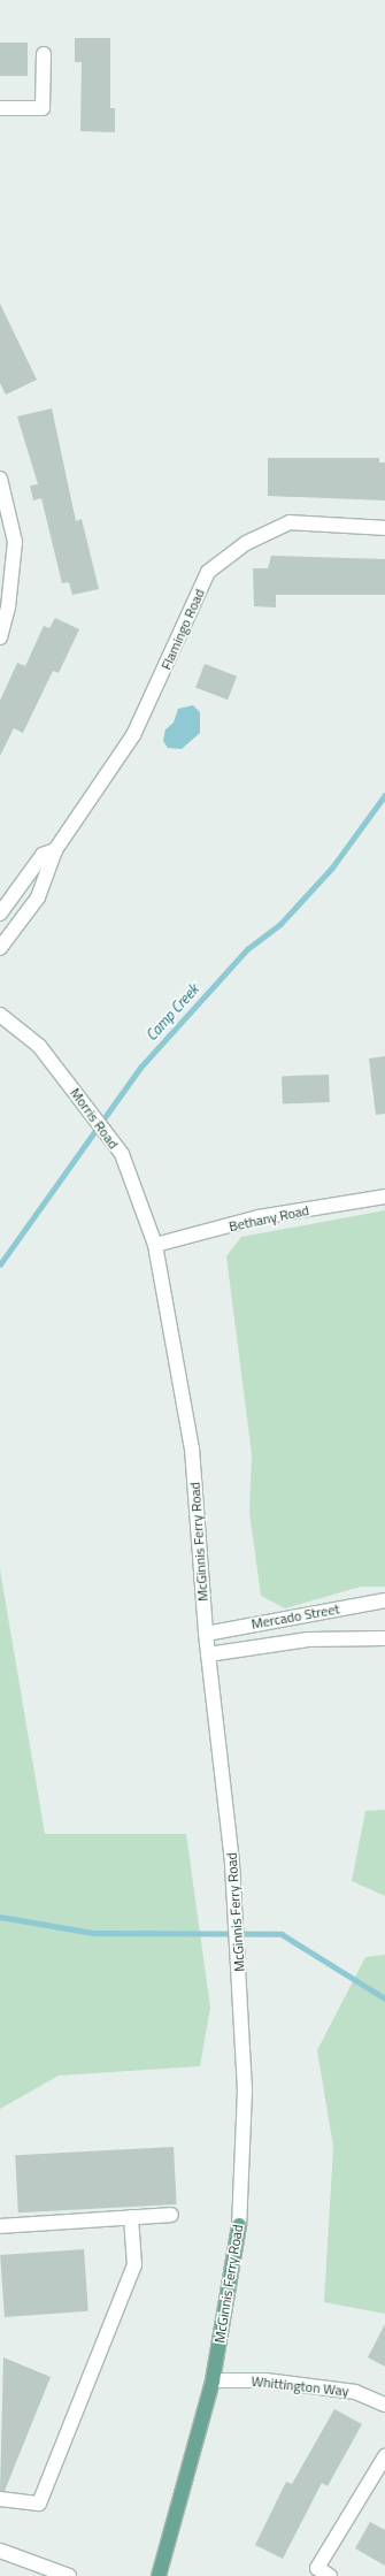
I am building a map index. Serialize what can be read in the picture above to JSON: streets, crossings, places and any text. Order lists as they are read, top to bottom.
{
  "streets": {
    "main road": ["McGinnis Ferry Road"],
    "street": [
      "Flamingo Road",
      "Morris Road",
      "Bethany Road",
      "Mercado Street",
      "Whittington Way"
    ]
  },
  "crossings": [
    ["Morris Road", "Bethany Road"],
    ["Morris Road", "McGinnis Ferry Road"],
    ["Bethany Road", "McGinnis Ferry Road"],
    ["McGinnis Ferry Road", "Mercado Street"],
    ["McGinnis Ferry Road", "Whittington Way"]
  ],
  "water": ["Camp Creek"]
}
